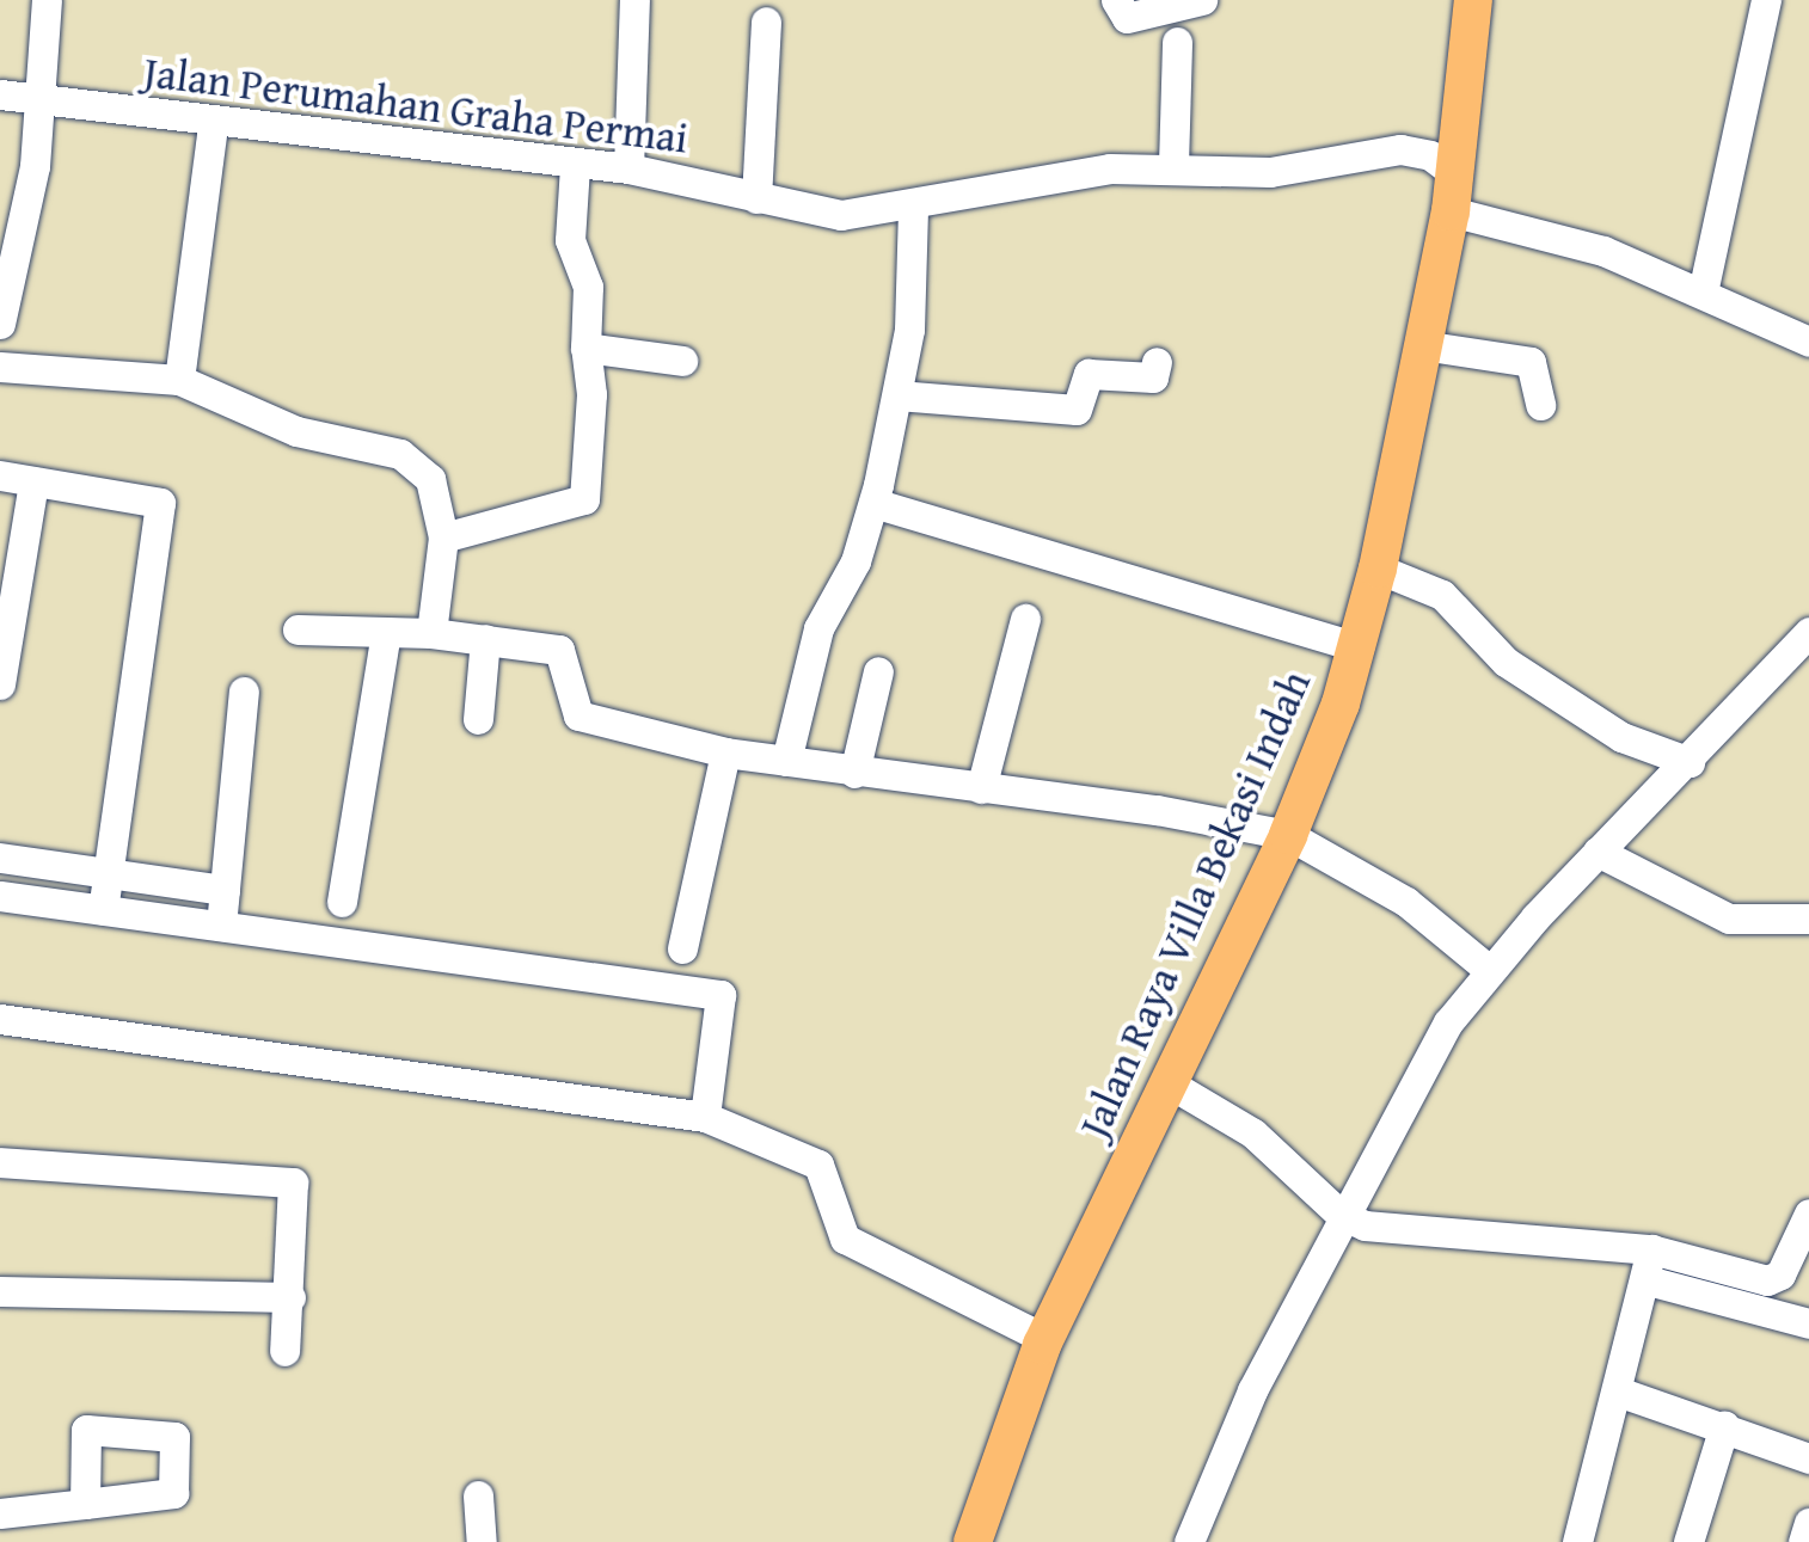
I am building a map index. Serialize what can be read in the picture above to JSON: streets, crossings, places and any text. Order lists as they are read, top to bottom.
{
  "streets": {
    "main road": ["Jalan Raya Villa Bekasi Indah"],
    "street": ["Jalan Perumahan Graha Permai"]
  },
  "crossings": [
    ["Jalan Perumahan Graha Permai", "Jalan Raya Villa Bekasi Indah"]
  ]
}
